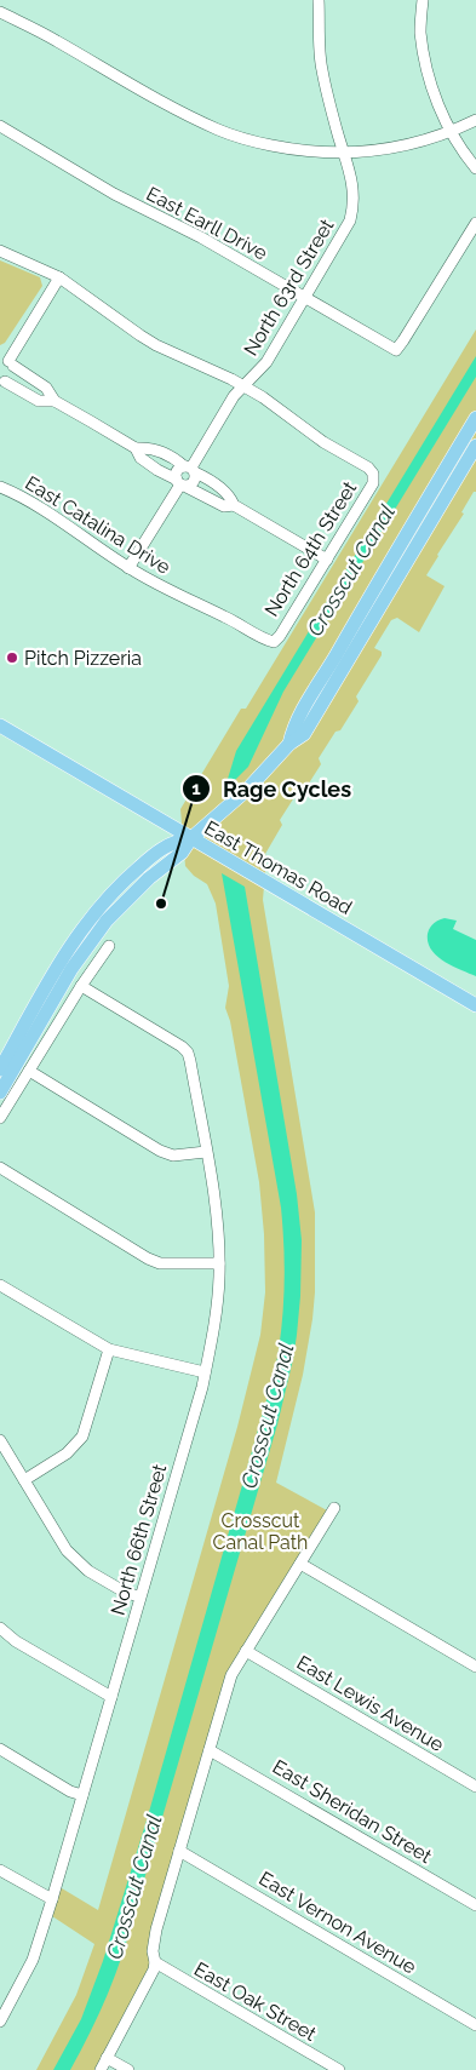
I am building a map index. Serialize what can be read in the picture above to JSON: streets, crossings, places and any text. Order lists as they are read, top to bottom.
{
  "streets": {
    "main road": ["East Thomas Road"],
    "street": [
      "East Earll Drive",
      "North 63rd Street",
      "East Catalina Drive",
      "North 64th Street",
      "North 66th Street",
      "East Lewis Avenue",
      "East Sheridan Street",
      "East Vernon Avenue",
      "East Oak Street"
    ]
  },
  "crossings": [
    ["East Earll Drive", "North 63rd Street"],
    ["North 63rd Street", "North 64th Street"],
    ["East Catalina Drive", "North 64th Street"]
  ],
  "water": ["Crosscut Canal"],
  "parks": ["Crosscut Canal Path"],
  "places": ["Pitch Pizzeria", "Rage Cycles"]
}
